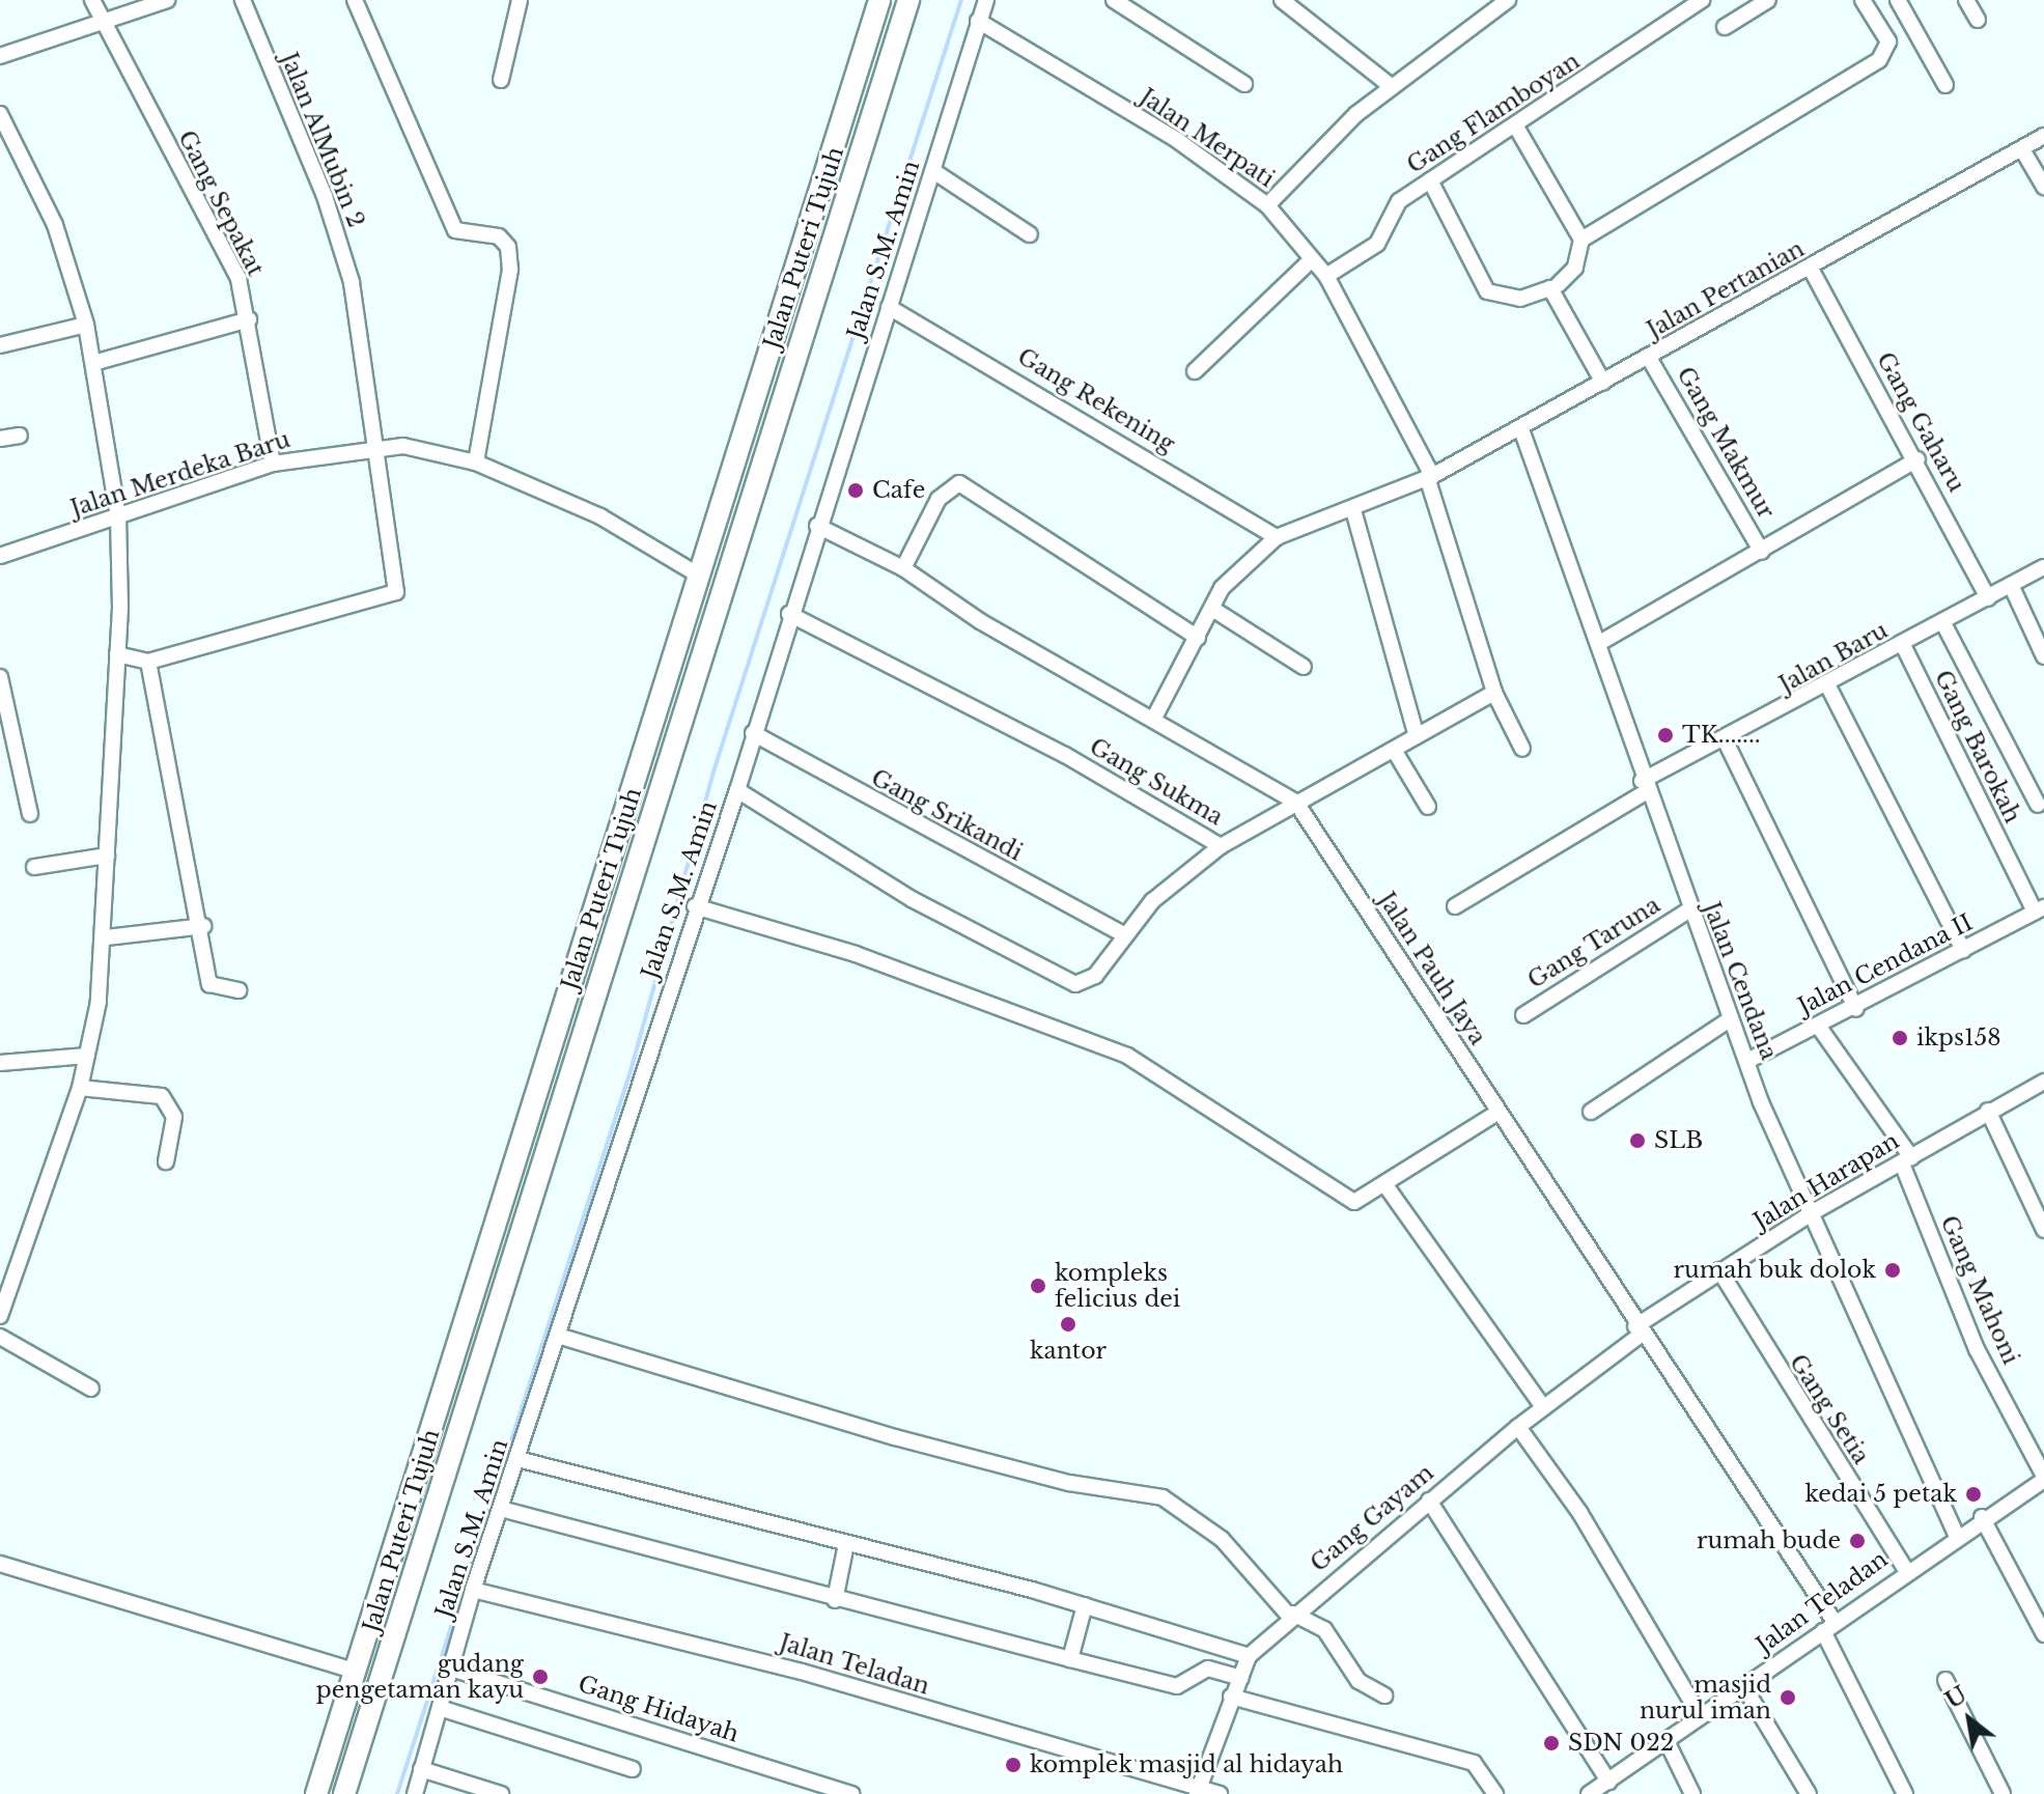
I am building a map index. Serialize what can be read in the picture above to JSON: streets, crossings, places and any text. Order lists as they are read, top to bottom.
{
  "streets": {
    "highway": ["Jalan Puteri Tujuh"],
    "street": [
      "Gang Flamboyan",
      "Jalan Merpati",
      "Jalan AlMubin 2",
      "Gang Sepakat",
      "Jalan S.M. Amin",
      "Jalan Pertanian",
      "Gang Rekening",
      "Gang Gaharu",
      "Gang Makmur",
      "Jalan Merdeka Baru",
      "Jalan Baru",
      "Gang Barokah",
      "Gang Sukma",
      "Gang Srikandi",
      "Gang Taruna",
      "Jalan Cendana II",
      "Jalan Pauh Jaya",
      "Jalan Cendana",
      "Jalan Harapan",
      "Gang Mahoni",
      "Gang Setia",
      "Gang Gayam",
      "Jalan Teladan",
      "Gang Hidayah"
    ]
  },
  "crossings": [
    ["Gang Flamboyan", "Jalan Merpati"],
    ["Jalan Merpati", "Jalan S.M. Amin"],
    ["Jalan Merpati", "Jalan Pertanian"],
    ["Jalan Merpati", "Gang Sukma"],
    ["Jalan AlMubin 2", "Jalan Merdeka Baru"],
    ["Gang Sepakat", "Jalan Merdeka Baru"],
    ["Jalan Puteri Tujuh", "Jalan Merdeka Baru"],
    ["Jalan S.M. Amin", "Gang Rekening"],
    ["Jalan S.M. Amin", "Gang Sukma"],
    ["Jalan S.M. Amin", "Gang Srikandi"],
    ["Jalan S.M. Amin", "Jalan Pauh Jaya"],
    ["Jalan S.M. Amin", "Jalan Teladan"],
    ["Jalan S.M. Amin", "Gang Hidayah"],
    ["Jalan Pertanian", "Gang Rekening"],
    ["Jalan Pertanian", "Gang Gaharu"],
    ["Jalan Pertanian", "Gang Makmur"],
    ["Jalan Pertanian", "Jalan Pauh Jaya"],
    ["Jalan Pertanian", "Jalan Cendana"],
    ["Gang Gaharu", "Jalan Baru"],
    ["Jalan Baru", "Gang Barokah"],
    ["Jalan Baru", "Jalan Cendana"],
    ["Gang Barokah", "Jalan Cendana II"],
    ["Gang Sukma", "Jalan Pauh Jaya"],
    ["Gang Taruna", "Jalan Cendana"],
    ["Jalan Cendana II", "Jalan Cendana"],
    ["Jalan Cendana II", "Gang Mahoni"],
    ["Jalan Pauh Jaya", "Jalan Harapan"],
    ["Jalan Pauh Jaya", "Gang Gayam"],
    ["Jalan Pauh Jaya", "Jalan Teladan"],
    ["Jalan Cendana", "Jalan Harapan"],
    ["Jalan Cendana", "Jalan Teladan"],
    ["Jalan Harapan", "Gang Mahoni"],
    ["Jalan Harapan", "Gang Setia"],
    ["Jalan Harapan", "Gang Gayam"],
    ["Gang Mahoni", "Jalan Teladan"],
    ["Gang Setia", "Jalan Teladan"],
    ["Gang Gayam", "Jalan Teladan"]
  ],
  "places": [
    "Cafe",
    "TK.......",
    "ikps158",
    "SLB",
    "rumah buk dolok",
    "kompleks felicius dei",
    "kantor",
    "kedai 5 petak",
    "rumah bude",
    "gudang pengetaman kayu",
    "masjid nurul iman",
    "SDN 022",
    "komplek masjid al hidayah"
  ],
  "north": "top left"
}
